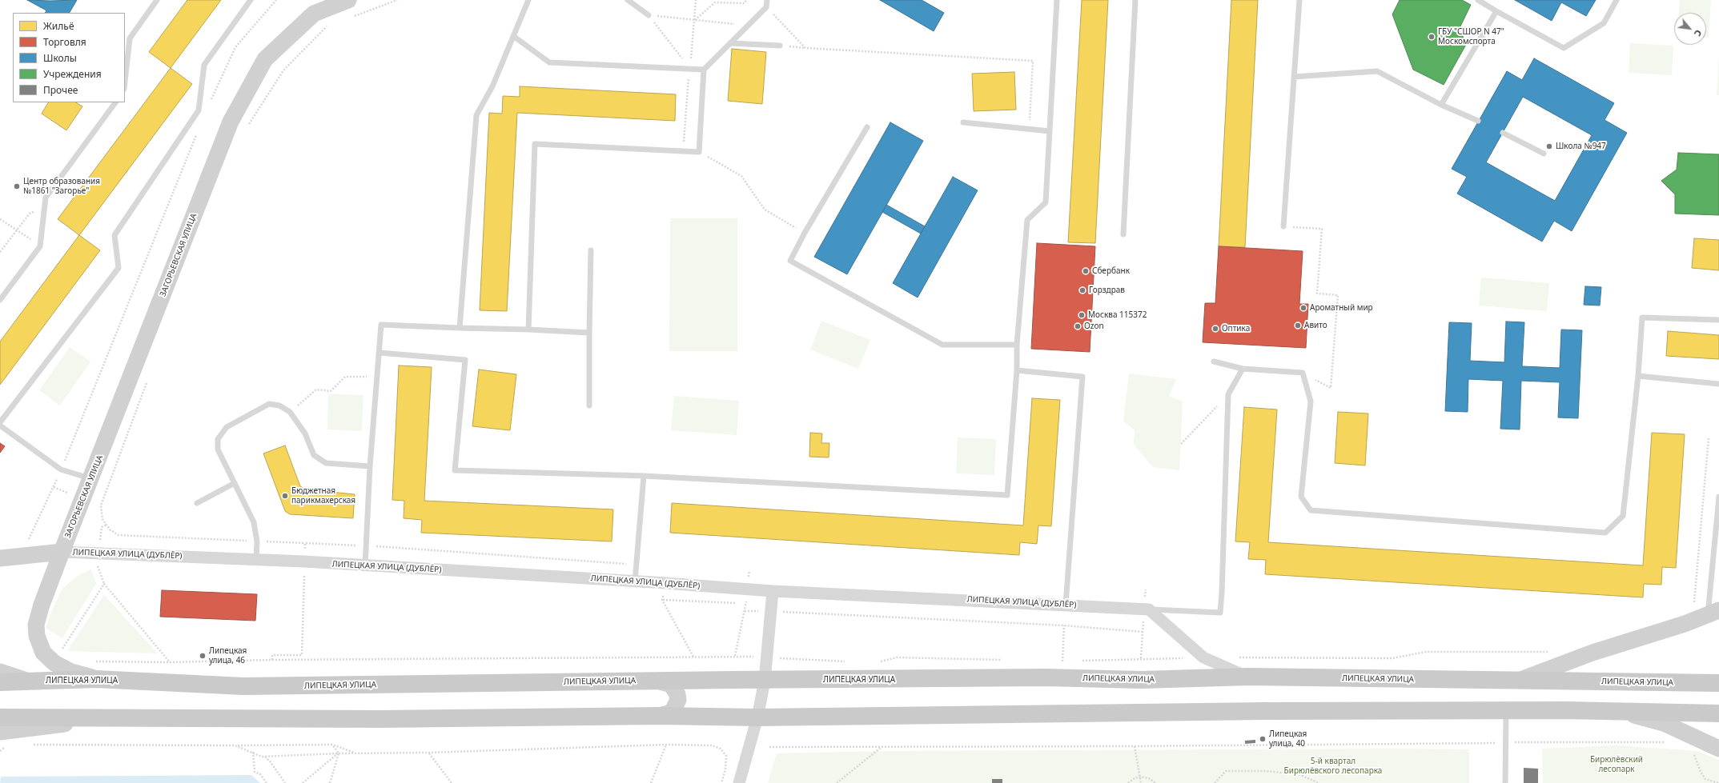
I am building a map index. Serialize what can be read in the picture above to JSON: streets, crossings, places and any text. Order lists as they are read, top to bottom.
{
  "streets": {
    "main road": ["ЛИПЕЦКАЯ УЛИЦА"],
    "street": ["ЗАГОРЬЕВСКАЯ УЛИЦА", "ЛИПЕЦКАЯ УЛИЦА (ДУБЛЁР)"]
  },
  "crossings": [
    ["ЗАГОРЬЕВСКАЯ УЛИЦА", "ЛИПЕЦКАЯ УЛИЦА (ДУБЛЁР)"],
    ["ЗАГОРЬЕВСКАЯ УЛИЦА", "ЛИПЕЦКАЯ УЛИЦА"]
  ],
  "parks": ["Бирюлёвский лесопарк", "5-й квартал Бирюлёвского лесопарка"],
  "places": [
    "ГБУ \"СШОР N 47\" Москомспорта",
    "Школа №947",
    "Центр образования №1861 \"Загорье\"",
    "Сбербанк",
    "Горздрав",
    "Ароматный мир",
    "Москва 115372",
    "Авито",
    "Ozon",
    "Оптика",
    "Бюджетная парикмахерская",
    "Липецкая улица, 46",
    "Липецкая улица, 40"
  ],
  "legend": [
    "Жильё",
    "Торговля",
    "Школы",
    "Учреждения",
    "Прочее"
  ],
  "north": "bottom right"
}
